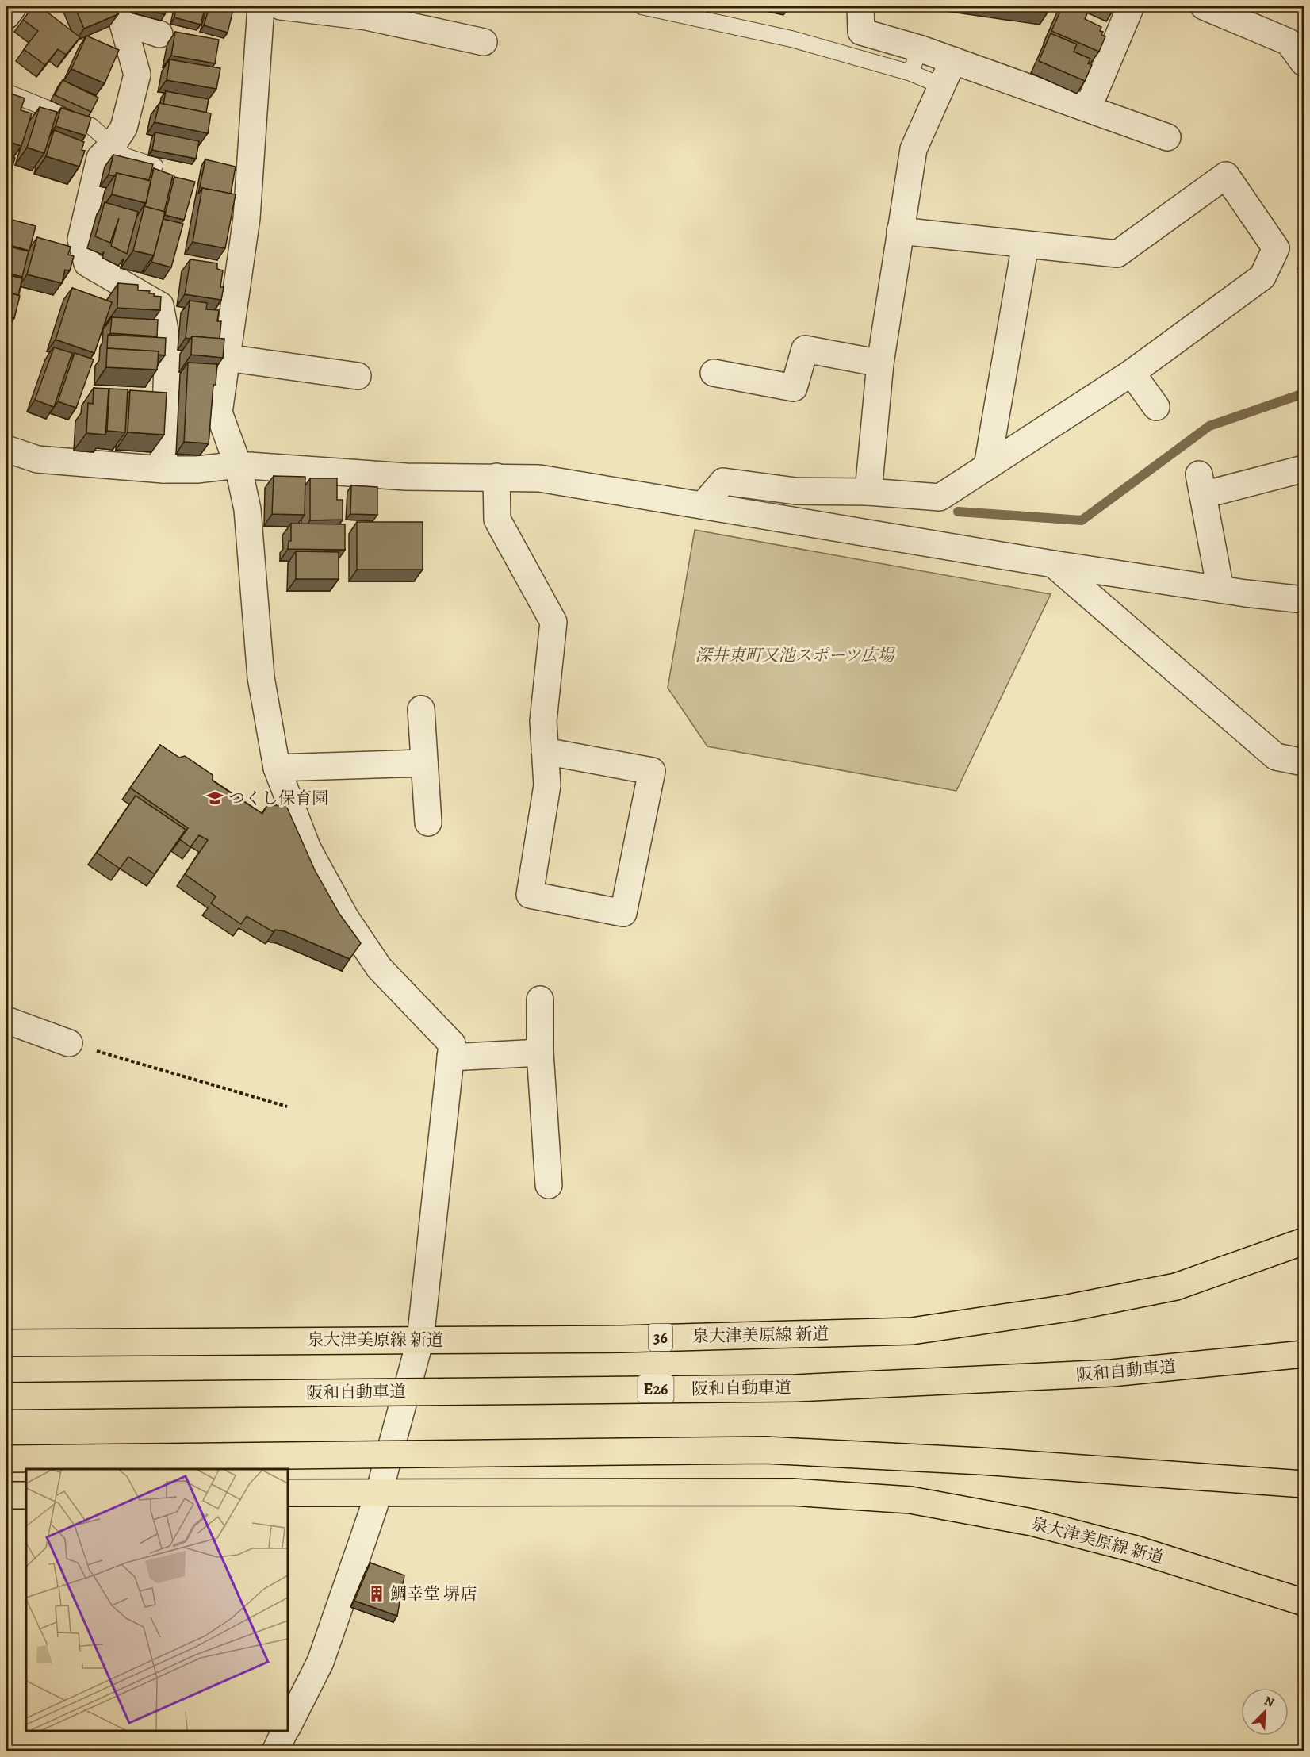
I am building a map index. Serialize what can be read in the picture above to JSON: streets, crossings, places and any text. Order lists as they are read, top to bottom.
{
  "streets": {
    "main road": [
      "泉大津美原線 新道",
      "36",
      "阪和自動車道",
      "E26"
    ]
  },
  "parks": ["深井東町又池スポーツ広場"],
  "places": {
    "school or university": ["つくし保育園"],
    "building": ["鯛幸堂 堺店"]
  },
  "north": "top right"
}
